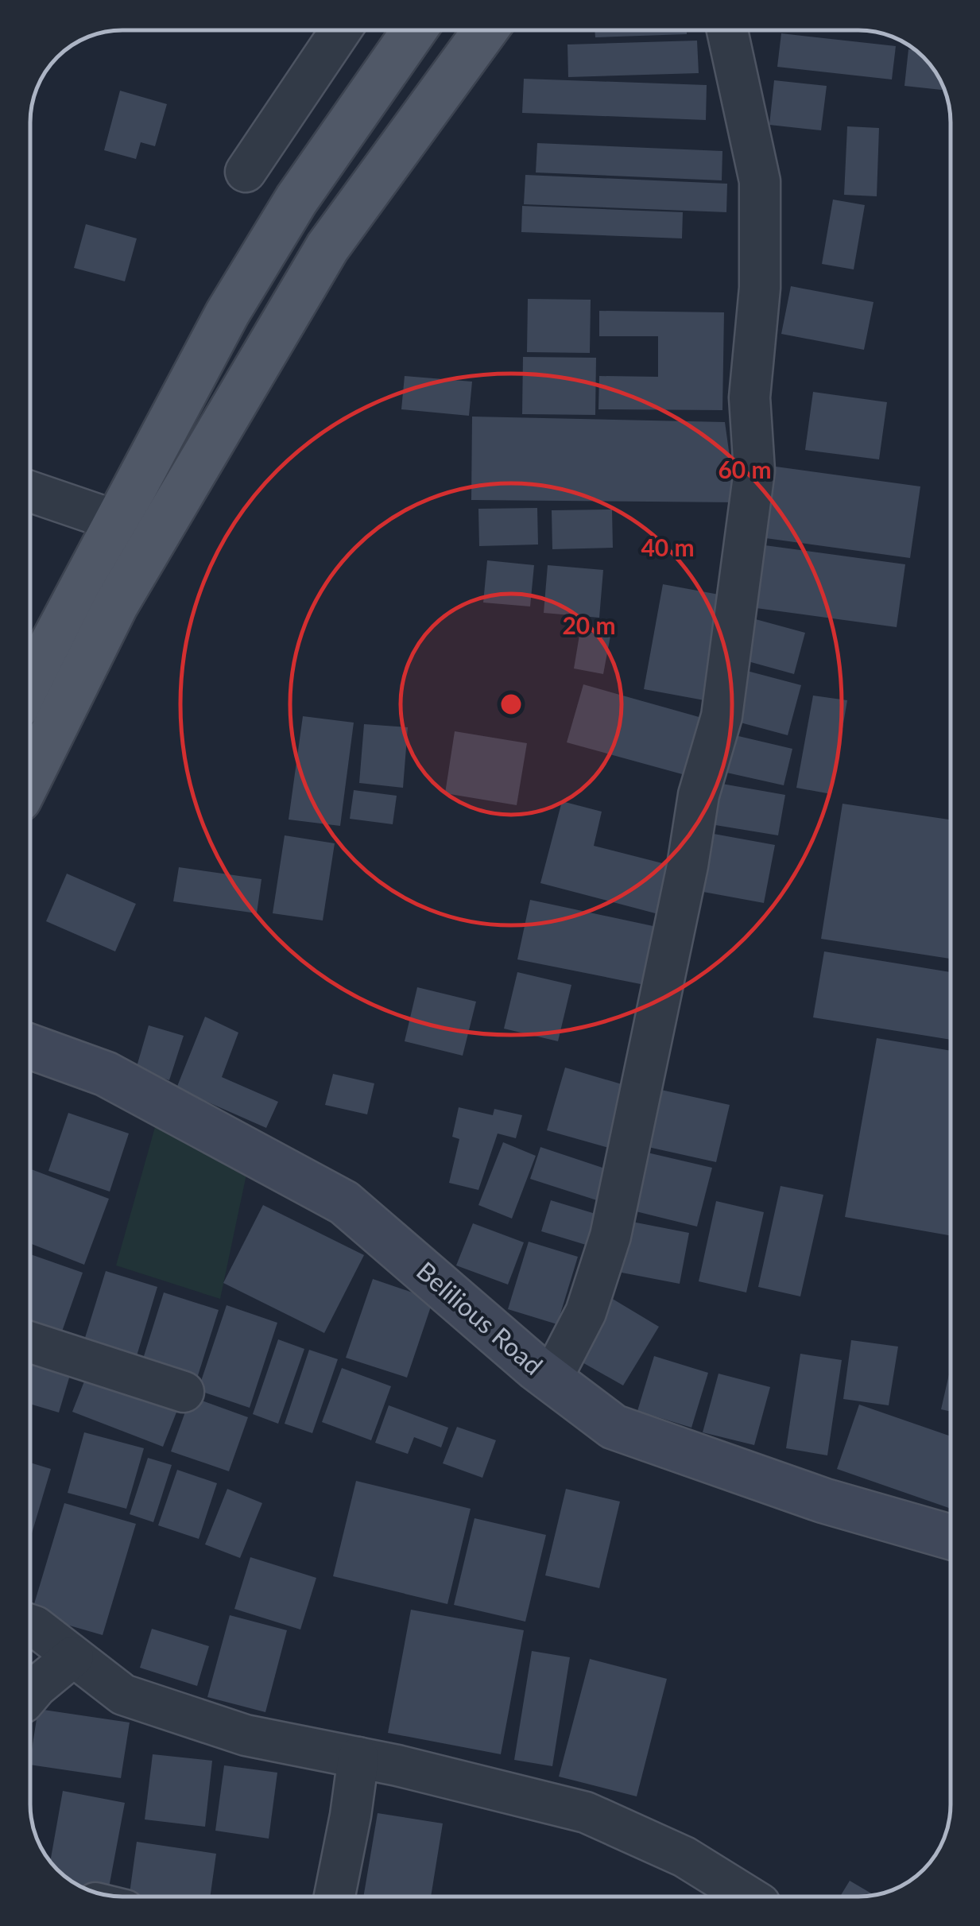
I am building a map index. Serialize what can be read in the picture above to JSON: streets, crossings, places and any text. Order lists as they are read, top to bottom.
{
  "streets": {
    "main road": ["Belilious Road"]
  },
  "rings": ["60 m", "40 m", "20 m"]
}
